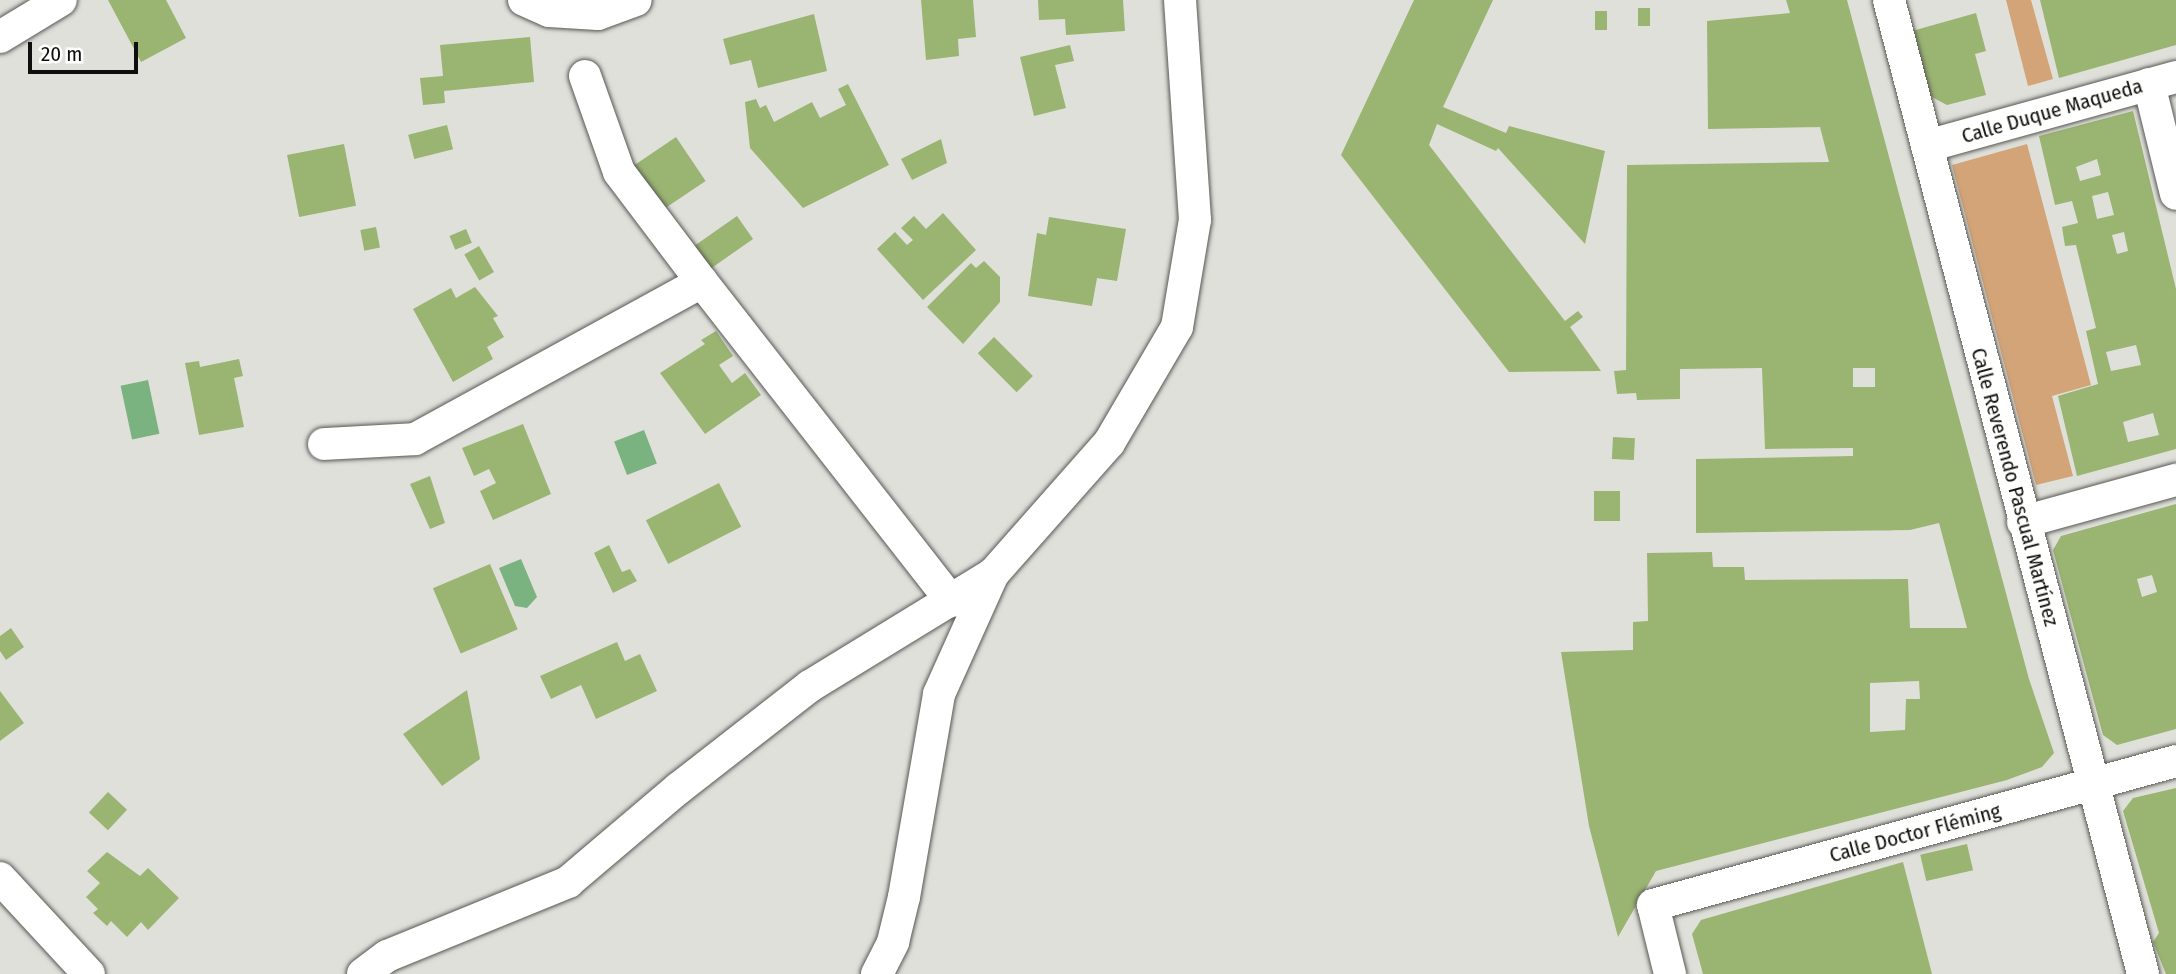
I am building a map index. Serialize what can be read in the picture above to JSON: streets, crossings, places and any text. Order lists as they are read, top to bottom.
{
  "streets": {
    "street": ["Calle Duque Maqueda", "Calle Reverendo Pascual Martínez", "Calle Doctor Fléming"]
  },
  "crossings": [
    ["Calle Duque Maqueda", "Calle Reverendo Pascual Martínez"],
    ["Calle Reverendo Pascual Martínez", "Calle Doctor Fléming"]
  ],
  "scale_bar": "20 m"
}
